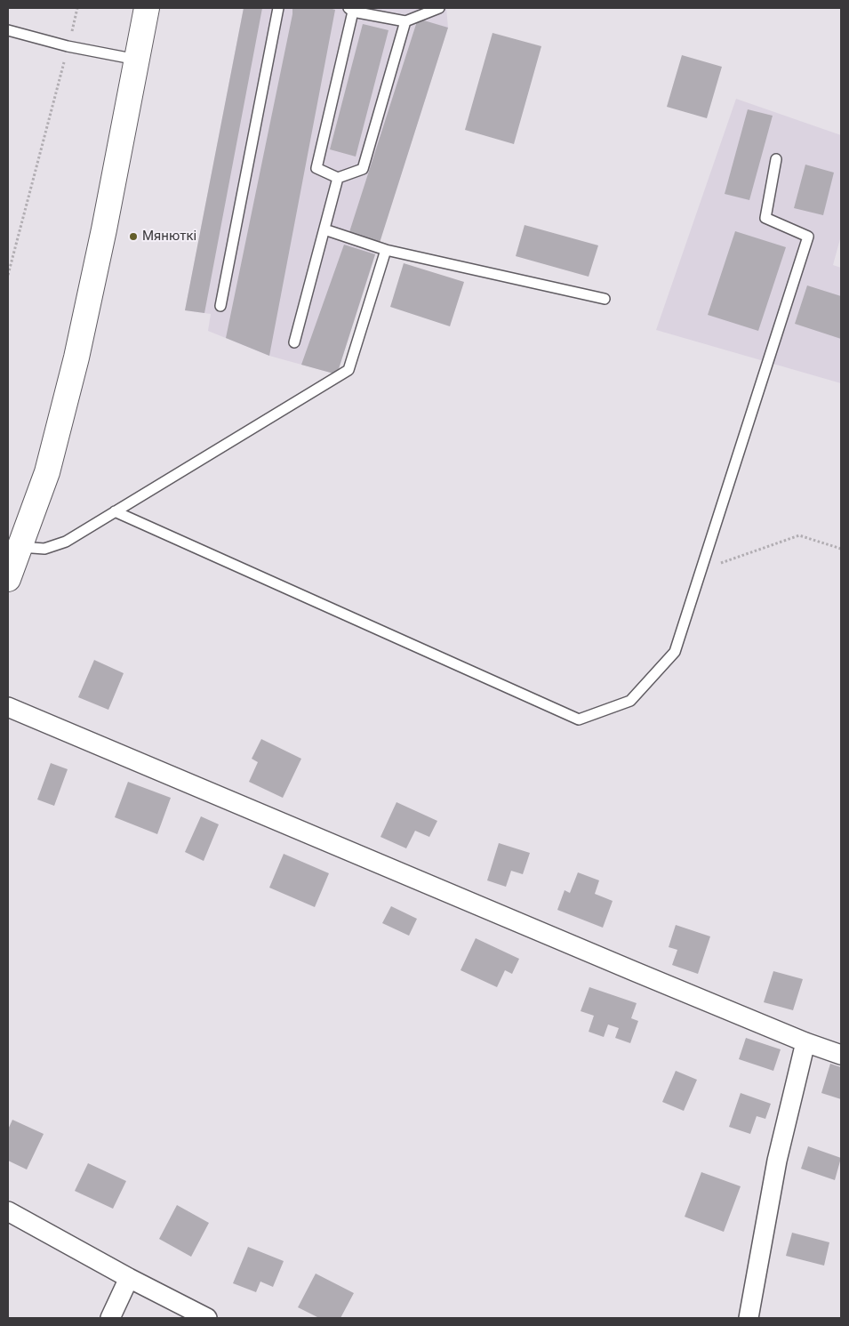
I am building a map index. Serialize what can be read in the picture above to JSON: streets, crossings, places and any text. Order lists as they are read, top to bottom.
{
  "places": ["Мянюткі"]
}
